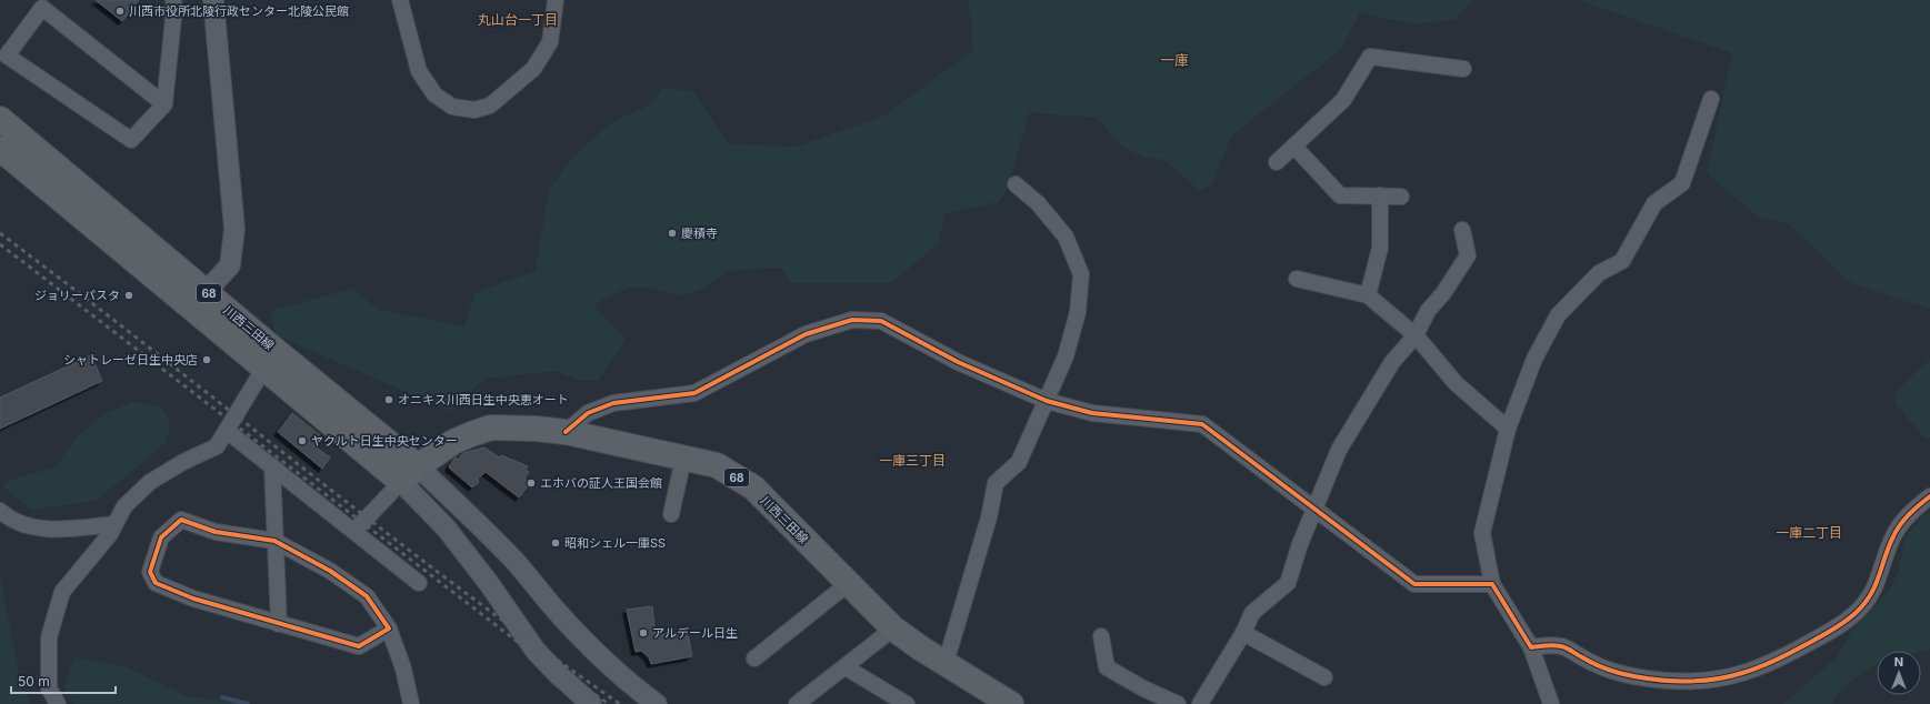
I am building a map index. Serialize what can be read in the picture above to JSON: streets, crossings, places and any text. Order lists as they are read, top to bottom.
{
  "streets": {
    "main road": ["68", "川西三田線"]
  },
  "districts": [
    "丸山台一丁目",
    "一庫",
    "一庫三丁目",
    "一庫二丁目"
  ],
  "places": [
    "川西市役所北陵行政センター北陵公民館",
    "慶積寺",
    "ジョリーパスタ",
    "シャトレーゼ日生中央店",
    "オニキス川西日生中央恵オート",
    "ヤクルト日生中央センター",
    "エホバの証人王国会館",
    "昭和シェル一庫SS",
    "アルデール日生"
  ],
  "scale_bar": "50 m",
  "north": "top"
}
